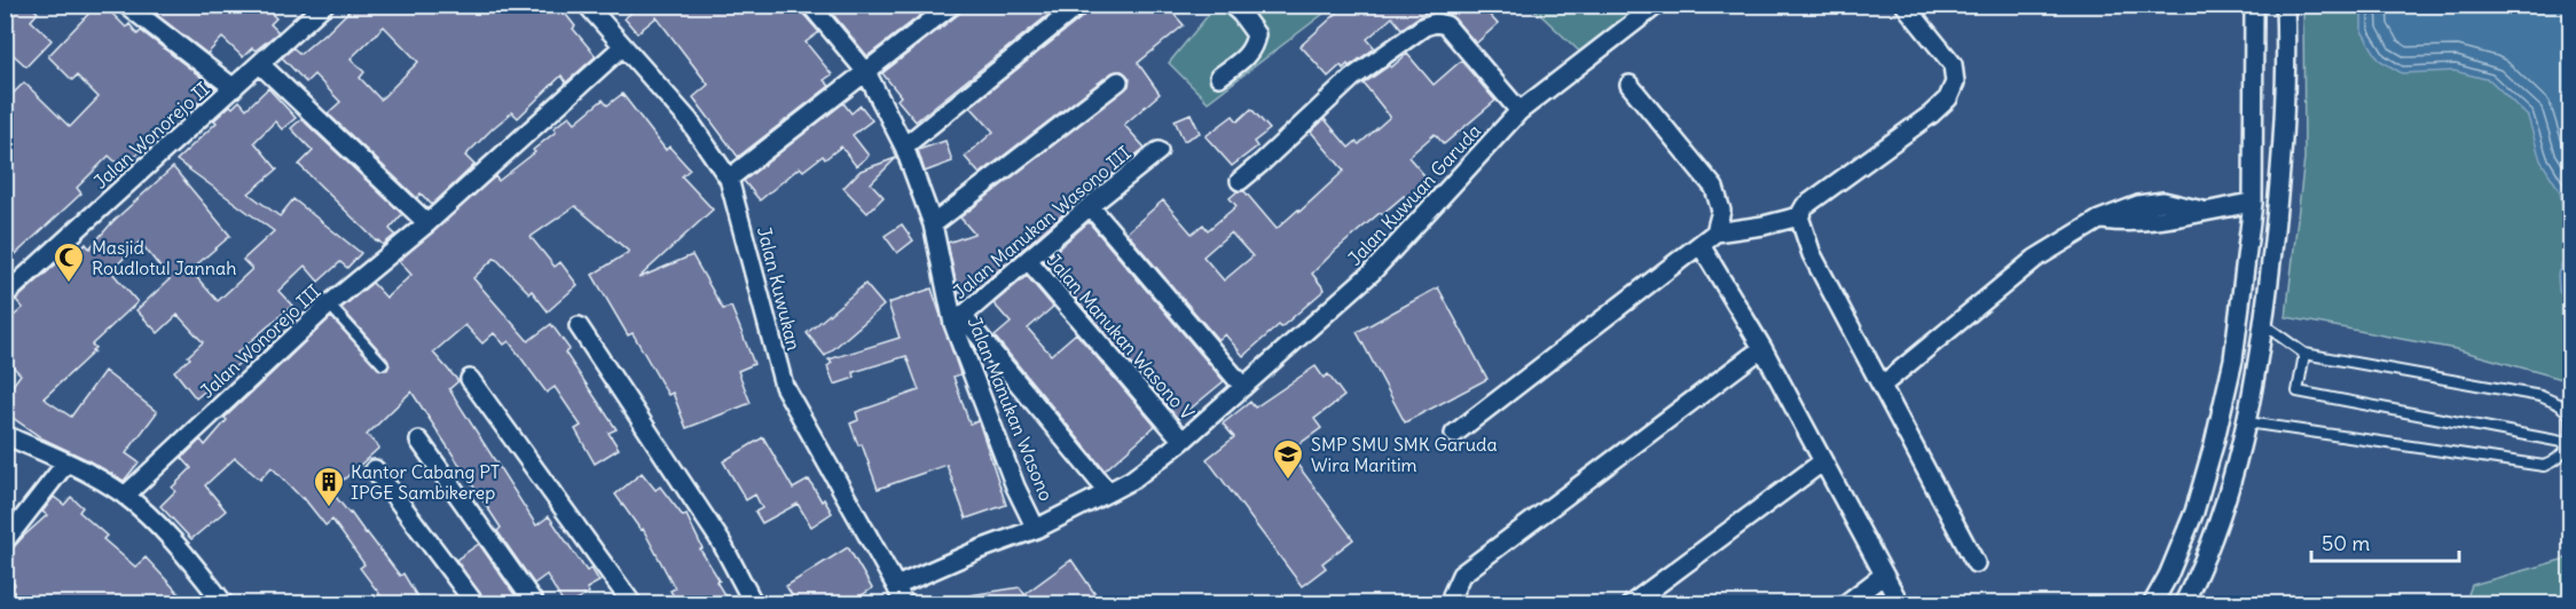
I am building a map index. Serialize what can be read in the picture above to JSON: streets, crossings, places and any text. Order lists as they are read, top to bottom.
{
  "streets": {
    "street": [
      "Jalan Wonorejo II",
      "Jalan Kuwuan Garuda",
      "Jalan Manukan Wasono III",
      "Jalan Kuwukan",
      "Jalan Manukan Wasono V",
      "Jalan Wonorejo III",
      "Jalan Manukan Wasono"
    ]
  },
  "crossings": [
    ["Jalan Kuwuan Garuda", "Jalan Kuwukan"],
    ["Jalan Kuwuan Garuda", "Jalan Manukan Wasono V"],
    ["Jalan Kuwuan Garuda", "Jalan Manukan Wasono"],
    ["Jalan Manukan Wasono III", "Jalan Manukan Wasono V"],
    ["Jalan Manukan Wasono III", "Jalan Manukan Wasono"],
    ["Jalan Kuwukan", "Jalan Wonorejo III"]
  ],
  "places": {
    "mosque": ["Masjid Roudlotul Jannah"],
    "school or university": ["SMP SMU SMK Garuda Wira Maritim"],
    "building": ["Kantor Cabang PT IPGE Sambikerep"]
  },
  "scale_bar": "50 m"
}
